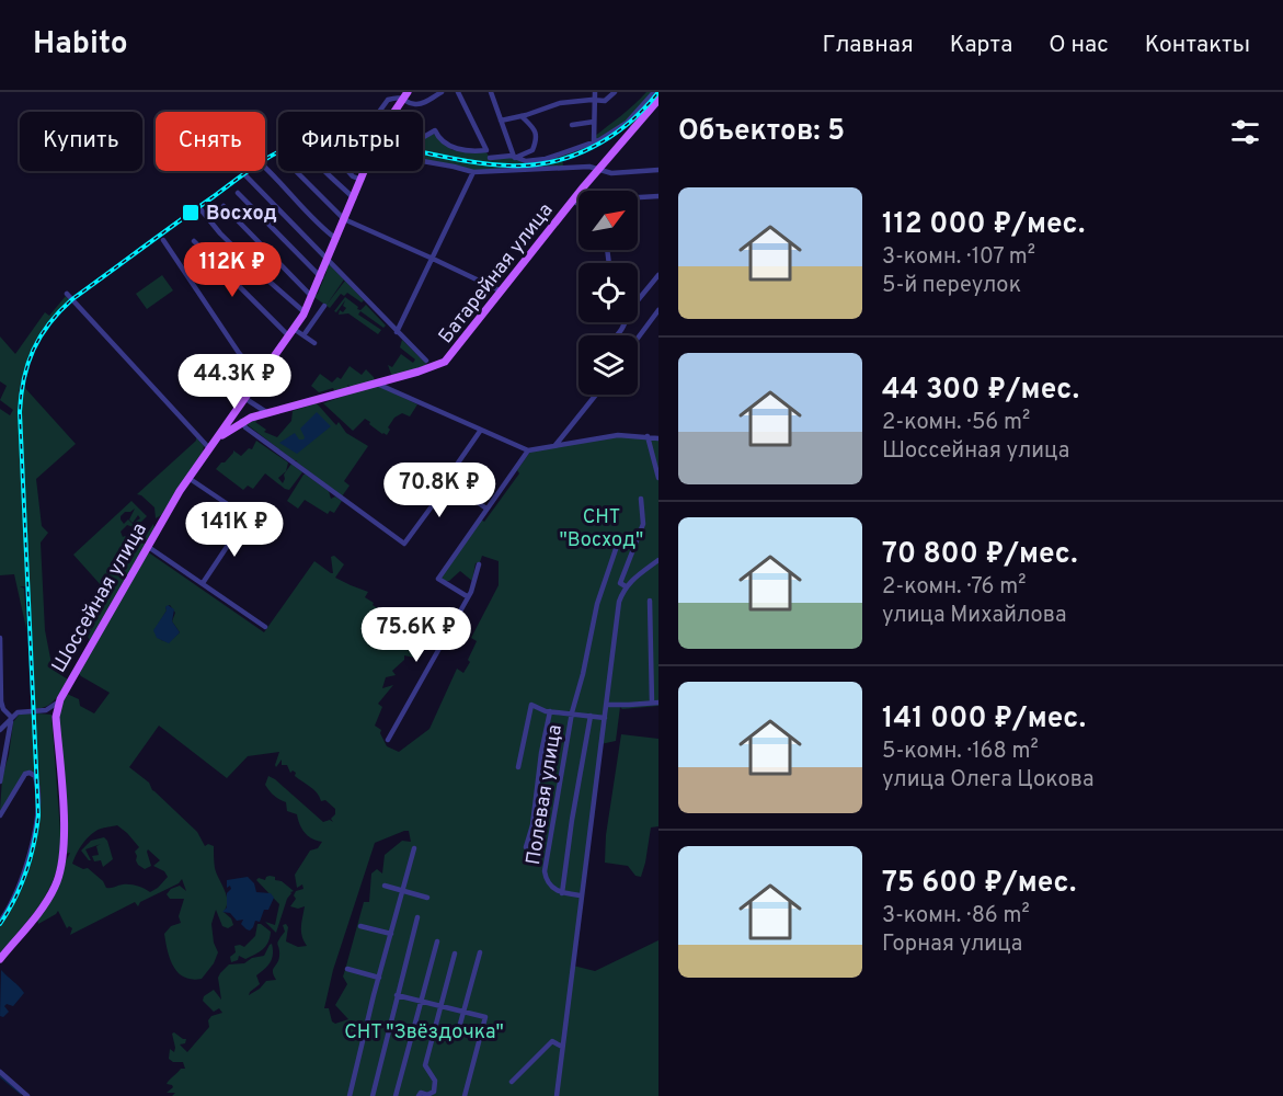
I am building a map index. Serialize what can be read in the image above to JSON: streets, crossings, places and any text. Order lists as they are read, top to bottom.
{
  "streets": {
    "main road": ["Батарейная улица", "Шоссейная улица"],
    "street": ["Полевая улица"]
  },
  "crossings": [
    ["Батарейная улица", "Шоссейная улица"]
  ],
  "parks": ["СНТ \"Восход\"", "СНТ \"Звёздочка\""],
  "places": {
    "transit": ["Восход"]
  },
  "north": "top right",
  "page": {
    "header": "Habito",
    "nav": [
      "Главная",
      "Карта",
      "О нас",
      "Контакты"
    ],
    "heading": "Объектов: 5",
    "chip": ["Купить", "Снять", "Фильтры"],
    "list": [
      {
        "name": "112 000 ₽/мес.",
        "note": "3-комн. · 107 m² · 5-й переулок"
      },
      {
        "name": "44 300 ₽/мес.",
        "note": "2-комн. · 56 m² · Шоссейная улица"
      },
      {
        "name": "70 800 ₽/мес.",
        "note": "2-комн. · 76 m² · улица Михайлова"
      },
      {
        "name": "141 000 ₽/мес.",
        "note": "5-комн. · 168 m² · улица Олега Цокова"
      },
      {
        "name": "75 600 ₽/мес.",
        "note": "3-комн. · 86 m² · Горная улица"
      }
    ],
    "price": [
      "112K ₽",
      "44.3K ₽",
      "70.8K ₽",
      "141K ₽",
      "75.6K ₽"
    ]
  }
}
